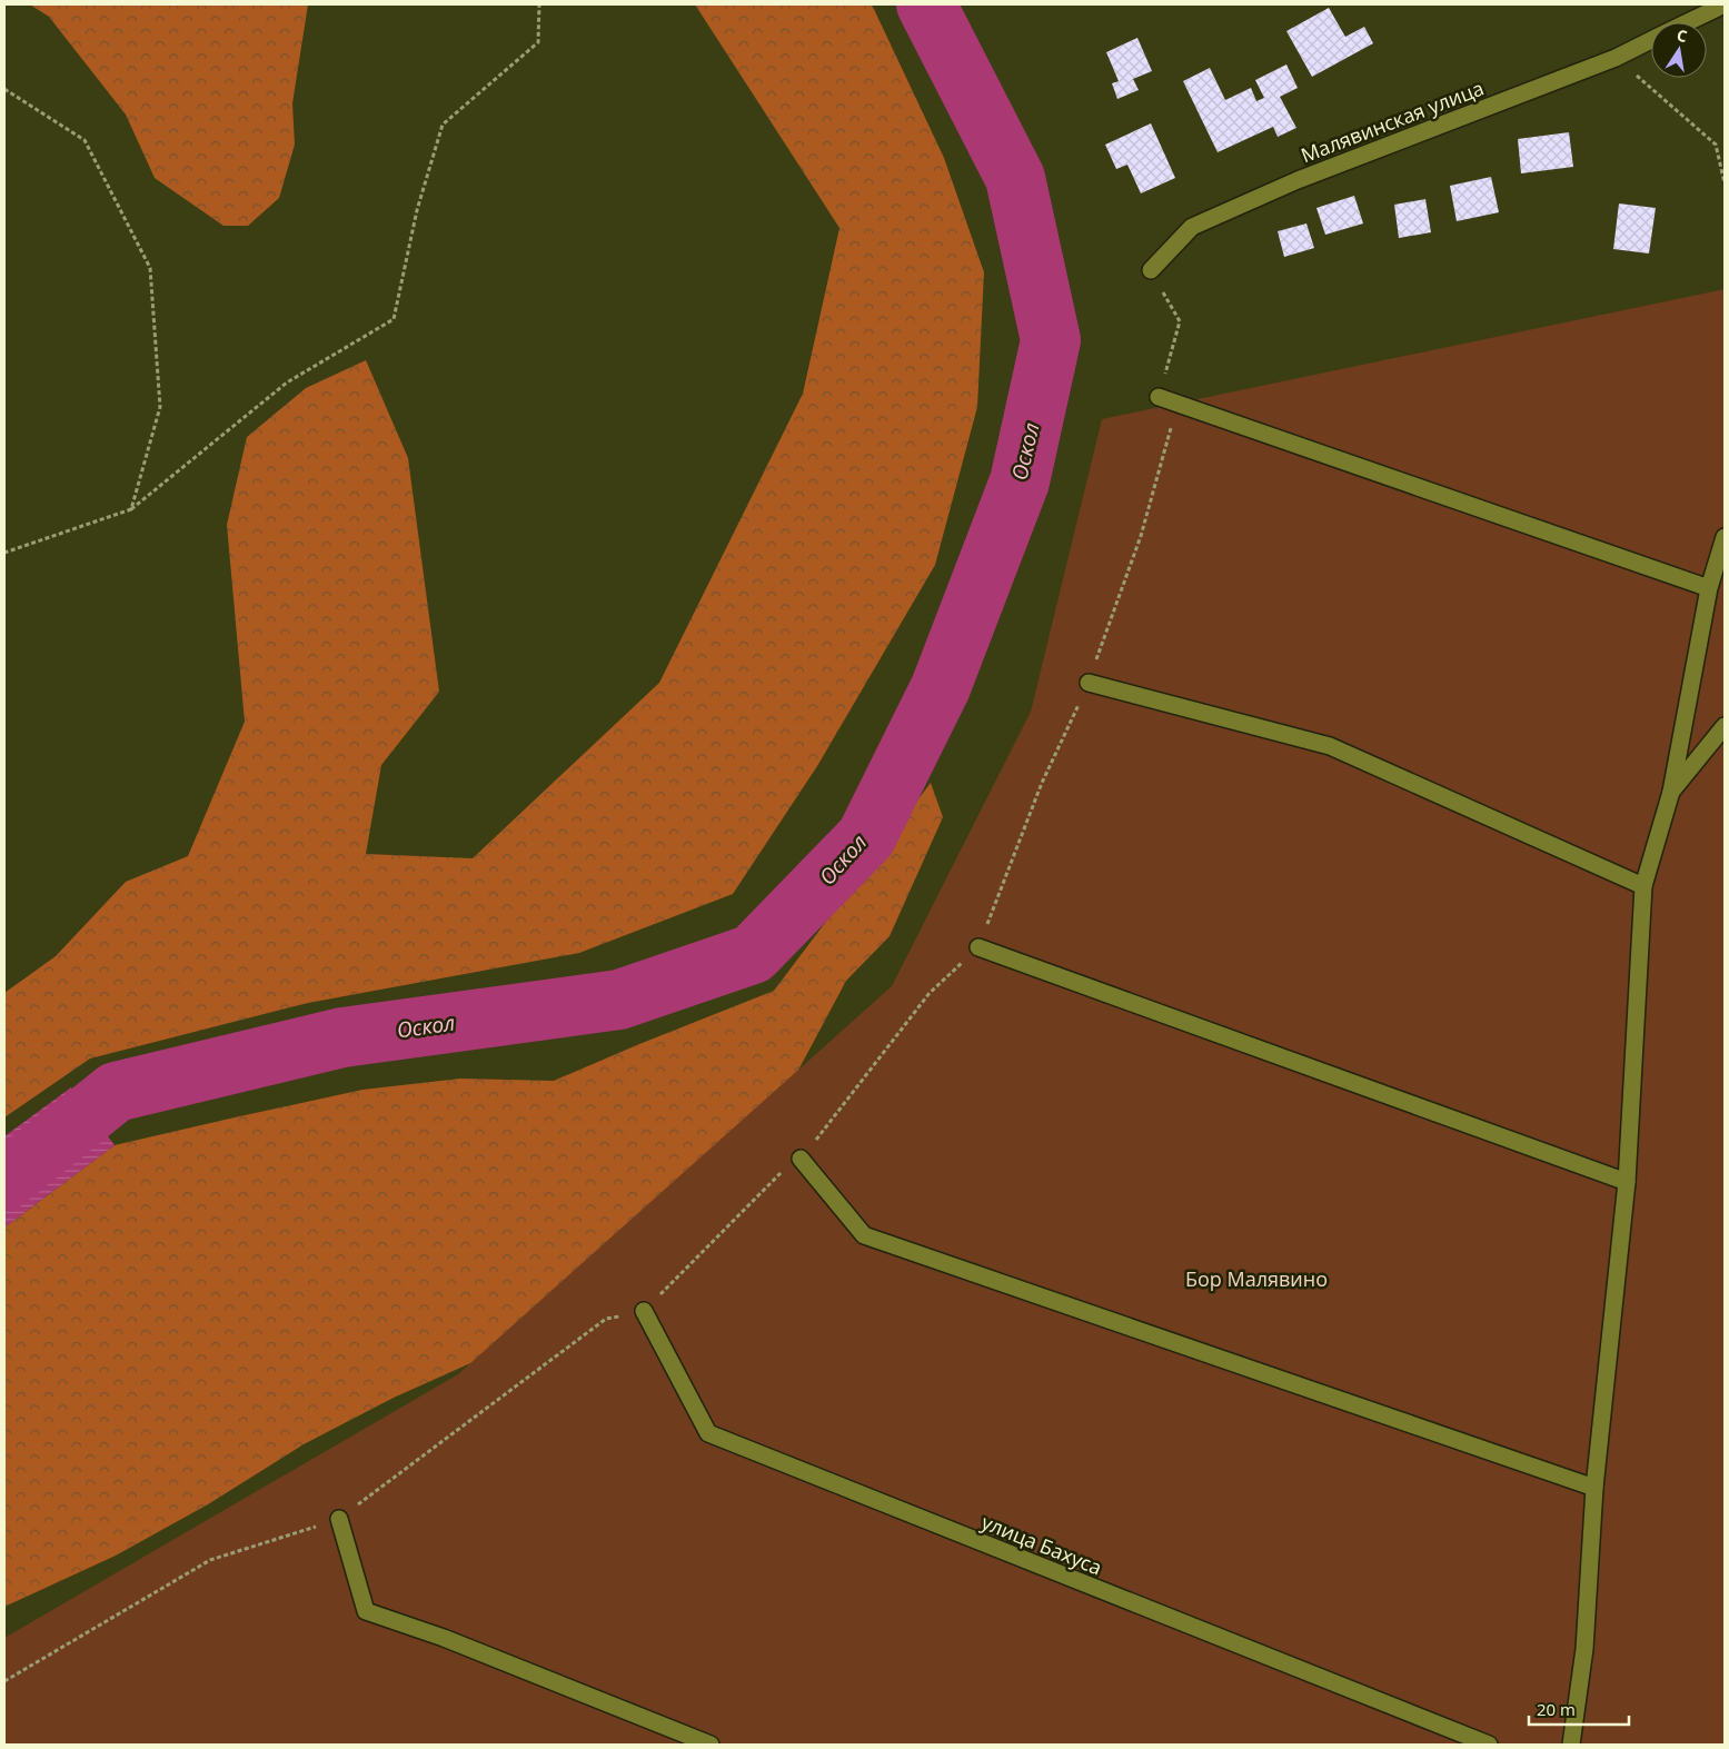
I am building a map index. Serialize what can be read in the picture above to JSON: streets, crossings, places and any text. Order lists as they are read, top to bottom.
{
  "streets": {
    "street": ["Малявинская улица", "улица Бахуса"]
  },
  "water": ["Оскол"],
  "parks": ["Бор Малявино"],
  "scale_bar": "20 m",
  "north": "top"
}
